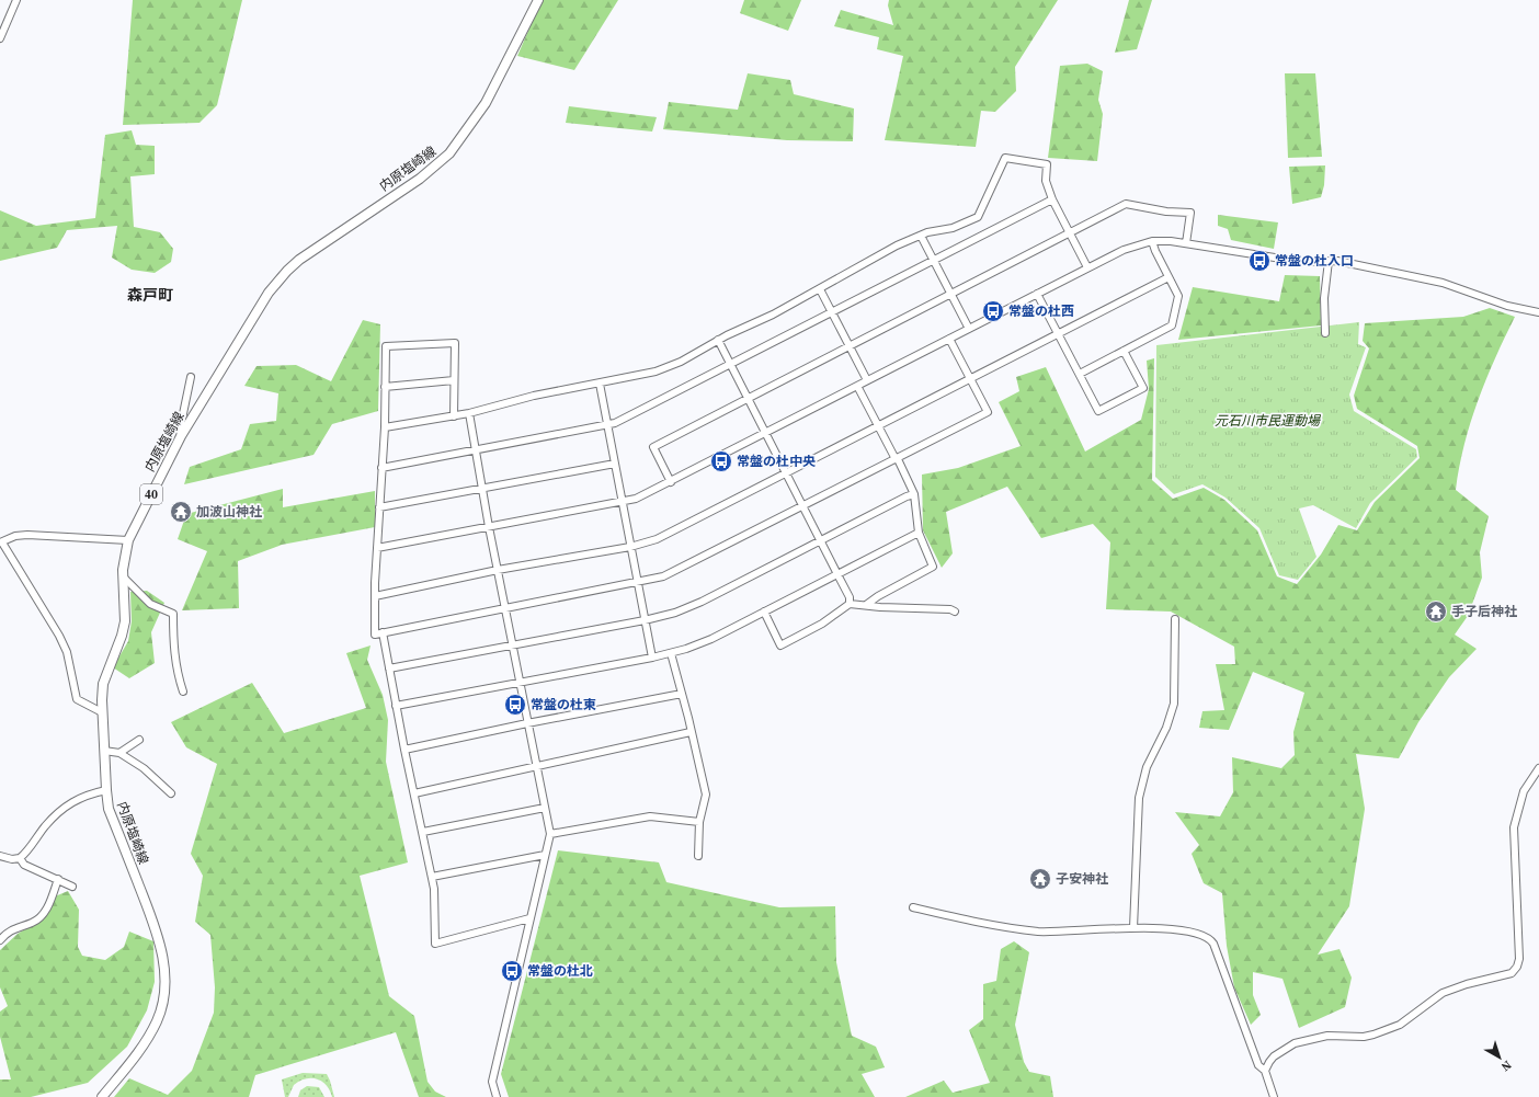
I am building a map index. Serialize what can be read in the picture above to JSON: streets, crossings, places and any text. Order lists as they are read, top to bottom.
{
  "streets": {
    "main road": ["内原塩崎線", "40"]
  },
  "districts": ["森戸町"],
  "parks": ["元石川市民運動場"],
  "places": {
    "bus stop": [
      "常盤の杜入口",
      "常盤の杜西",
      "常盤の杜中央",
      "常盤の杜東",
      "常盤の杜北"
    ],
    "temple": ["加波山神社", "手子后神社", "子安神社"]
  },
  "north": "bottom right"
}
